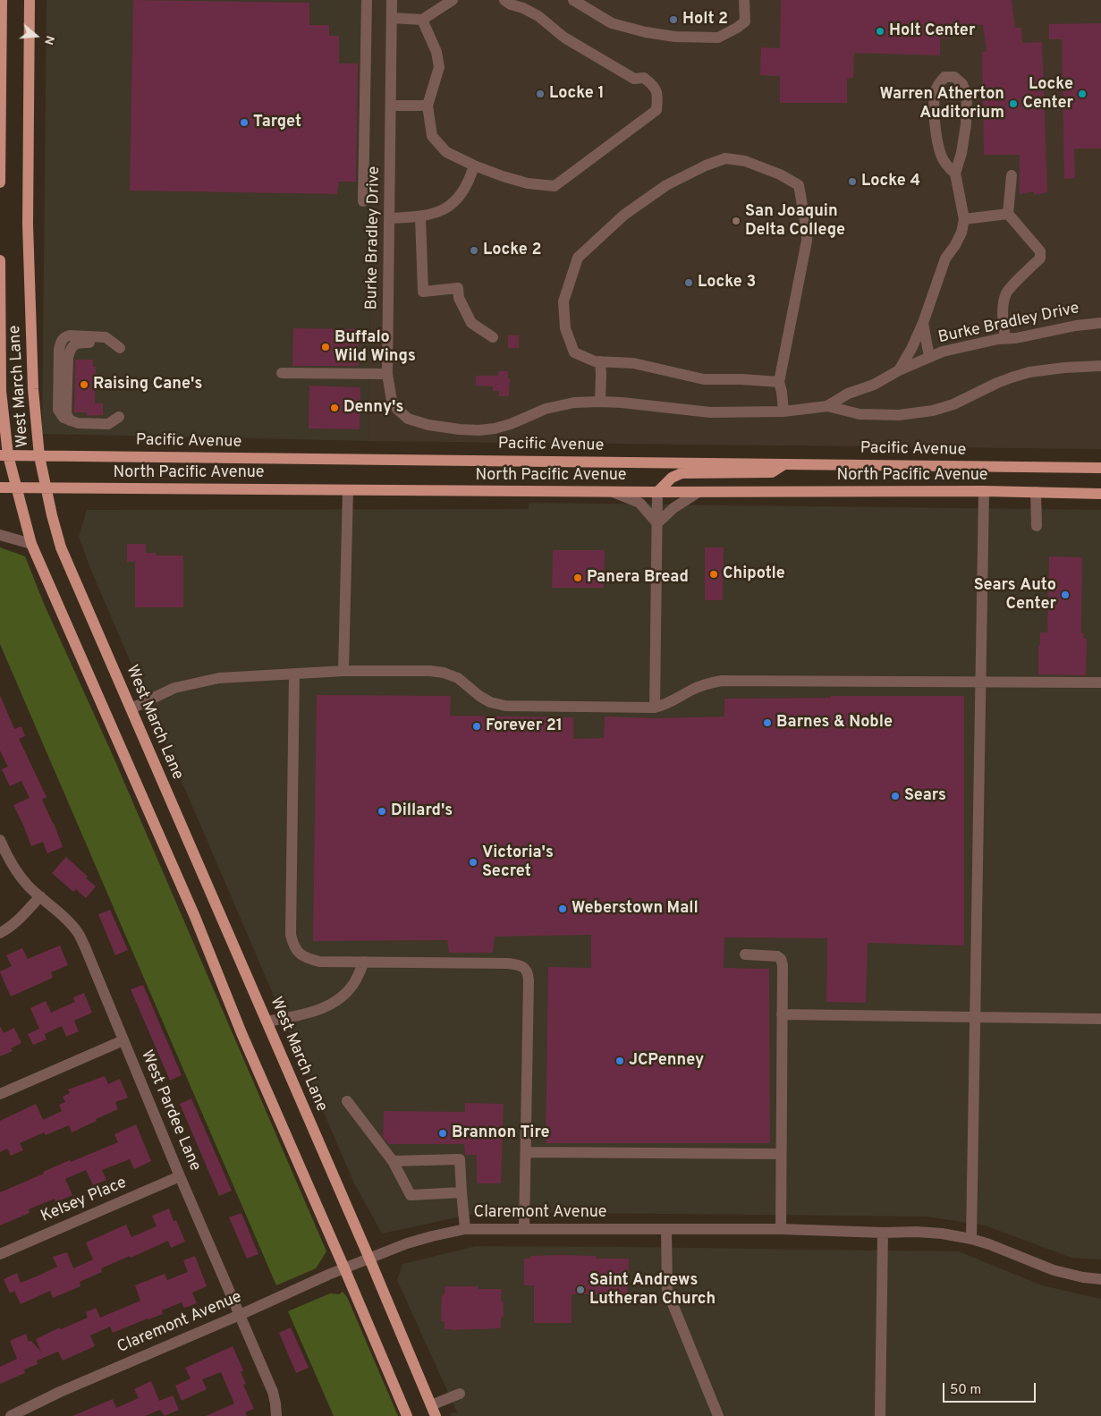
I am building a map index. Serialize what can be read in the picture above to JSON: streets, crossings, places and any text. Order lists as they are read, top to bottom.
{
  "streets": {
    "main road": ["West March Lane", "Pacific Avenue", "North Pacific Avenue"],
    "street": [
      "Burke Bradley Drive",
      "West Pardee Lane",
      "Kelsey Place",
      "Claremont Avenue"
    ]
  },
  "crossings": [
    ["West March Lane", "Pacific Avenue"],
    ["West March Lane", "North Pacific Avenue"],
    ["West March Lane", "Claremont Avenue"],
    ["West Pardee Lane", "Kelsey Place"],
    ["West Pardee Lane", "Claremont Avenue"]
  ],
  "places": [
    "Holt 2",
    "Holt Center",
    "Locke 1",
    "Locke Center",
    "Warren Atherton Auditorium",
    "Target",
    "Locke 4",
    "San Joaquin Delta College",
    "Locke 2",
    "Locke 3",
    "Buffalo Wild Wings",
    "Raising Cane's",
    "Denny's",
    "Chipotle",
    "Panera Bread",
    "Sears Auto Center",
    "Barnes & Noble",
    "Forever 21",
    "Sears",
    "Dillard's",
    "Victoria's Secret",
    "Weberstown Mall",
    "JCPenney",
    "Brannon Tire",
    "Saint Andrews Lutheran Church"
  ],
  "scale_bar": "50 m",
  "north": "right"
}
